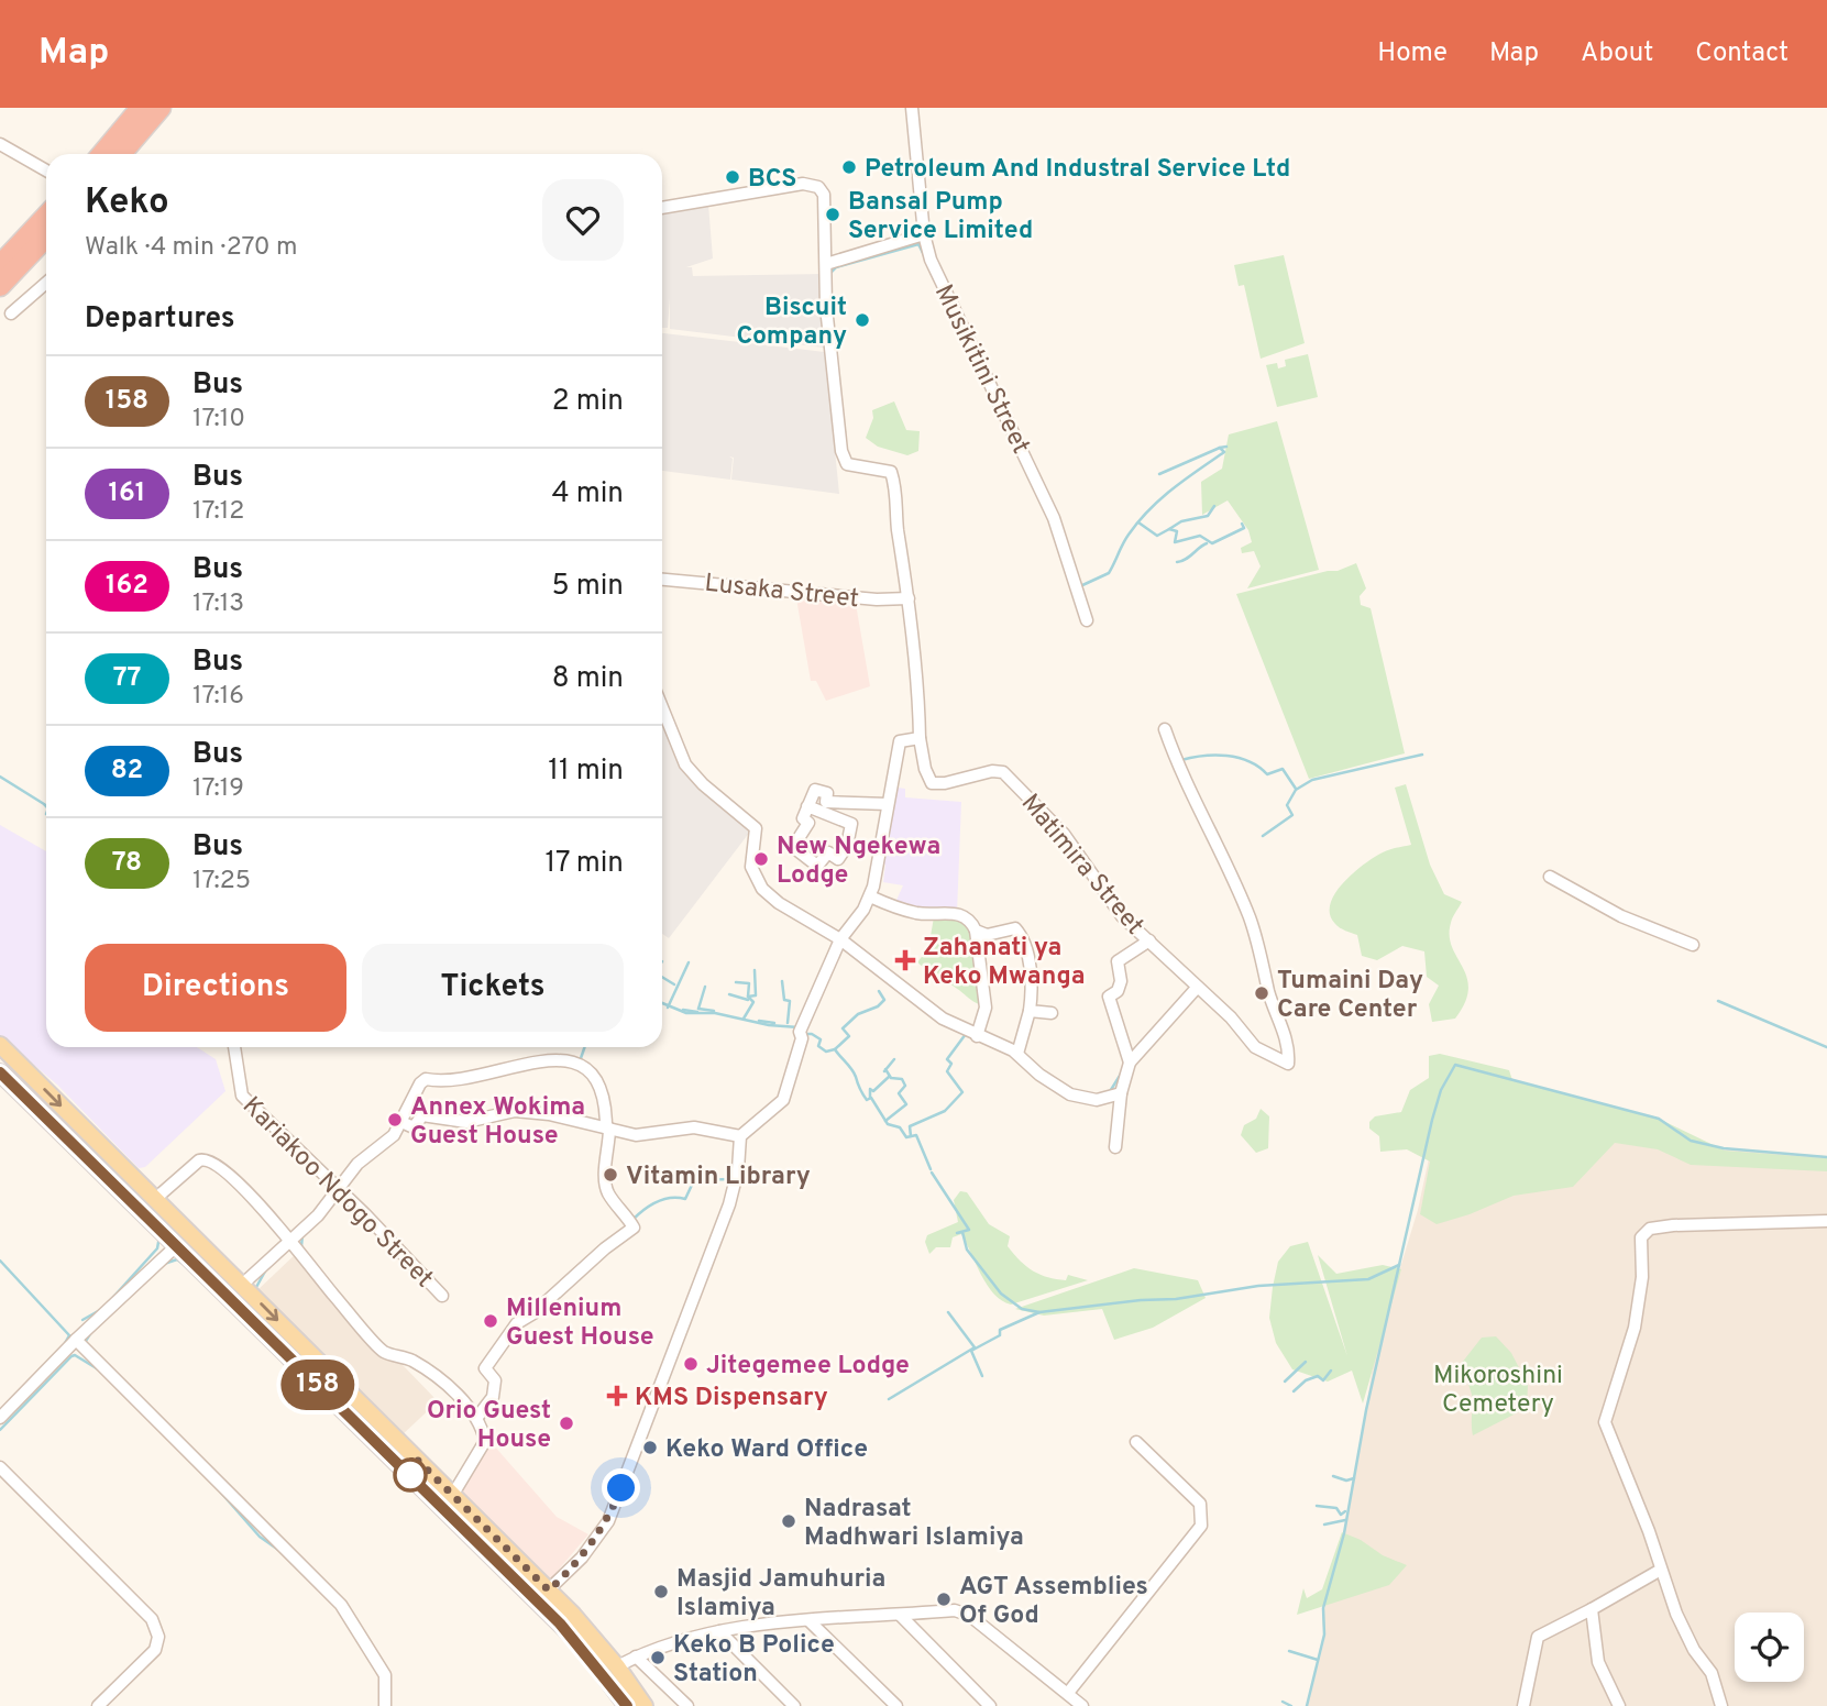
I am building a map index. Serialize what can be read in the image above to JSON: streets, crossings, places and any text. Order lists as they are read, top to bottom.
{
  "streets": {
    "street": [
      "Musikitini Street",
      "Lusaka Street",
      "Matimira Street",
      "Kariakoo Ndogo Street"
    ]
  },
  "parks": ["Mikoroshini Cemetery"],
  "places": {
    "other": [
      "Petroleum And Industral Service Ltd",
      "BCS",
      "Bansal Pump Service Limited",
      "Biscuit Company",
      "New Ngekewa Lodge",
      "Tumaini Day Care Center",
      "Annex Wokima Guest House",
      "Vitamin Library",
      "Millenium Guest House",
      "Jitegemee Lodge",
      "Orio Guest House",
      "Keko Ward Office",
      "Nadrasat Madhwari Islamiya",
      "Masjid Jamuhuria Islamiya",
      "AGT Assemblies Of God",
      "Keko B Police Station"
    ],
    "health": ["Zahanati ya Keko Mwanga", "KMS Dispensary"]
  },
  "lines": ["bus line 158"],
  "page": {
    "header": "Map",
    "nav": [
      "Home",
      "Map",
      "About",
      "Contact"
    ],
    "on_map": "158",
    "heading": [
      ["Keko", "Walk · 4 min · 270 m"],
      "Departures"
    ],
    "list": [
      {
        "mark": "158",
        "name": "Bus",
        "note": "17:10",
        "value": "2 min"
      },
      {
        "mark": "161",
        "name": "Bus",
        "note": "17:12",
        "value": "4 min"
      },
      {
        "mark": "162",
        "name": "Bus",
        "note": "17:13",
        "value": "5 min"
      },
      {
        "mark": "77",
        "name": "Bus",
        "note": "17:16",
        "value": "8 min"
      },
      {
        "mark": "82",
        "name": "Bus",
        "note": "17:19",
        "value": "11 min"
      },
      {
        "mark": "78",
        "name": "Bus",
        "note": "17:25",
        "value": "17 min"
      }
    ],
    "buttons": ["Directions", "Tickets"]
  }
}
